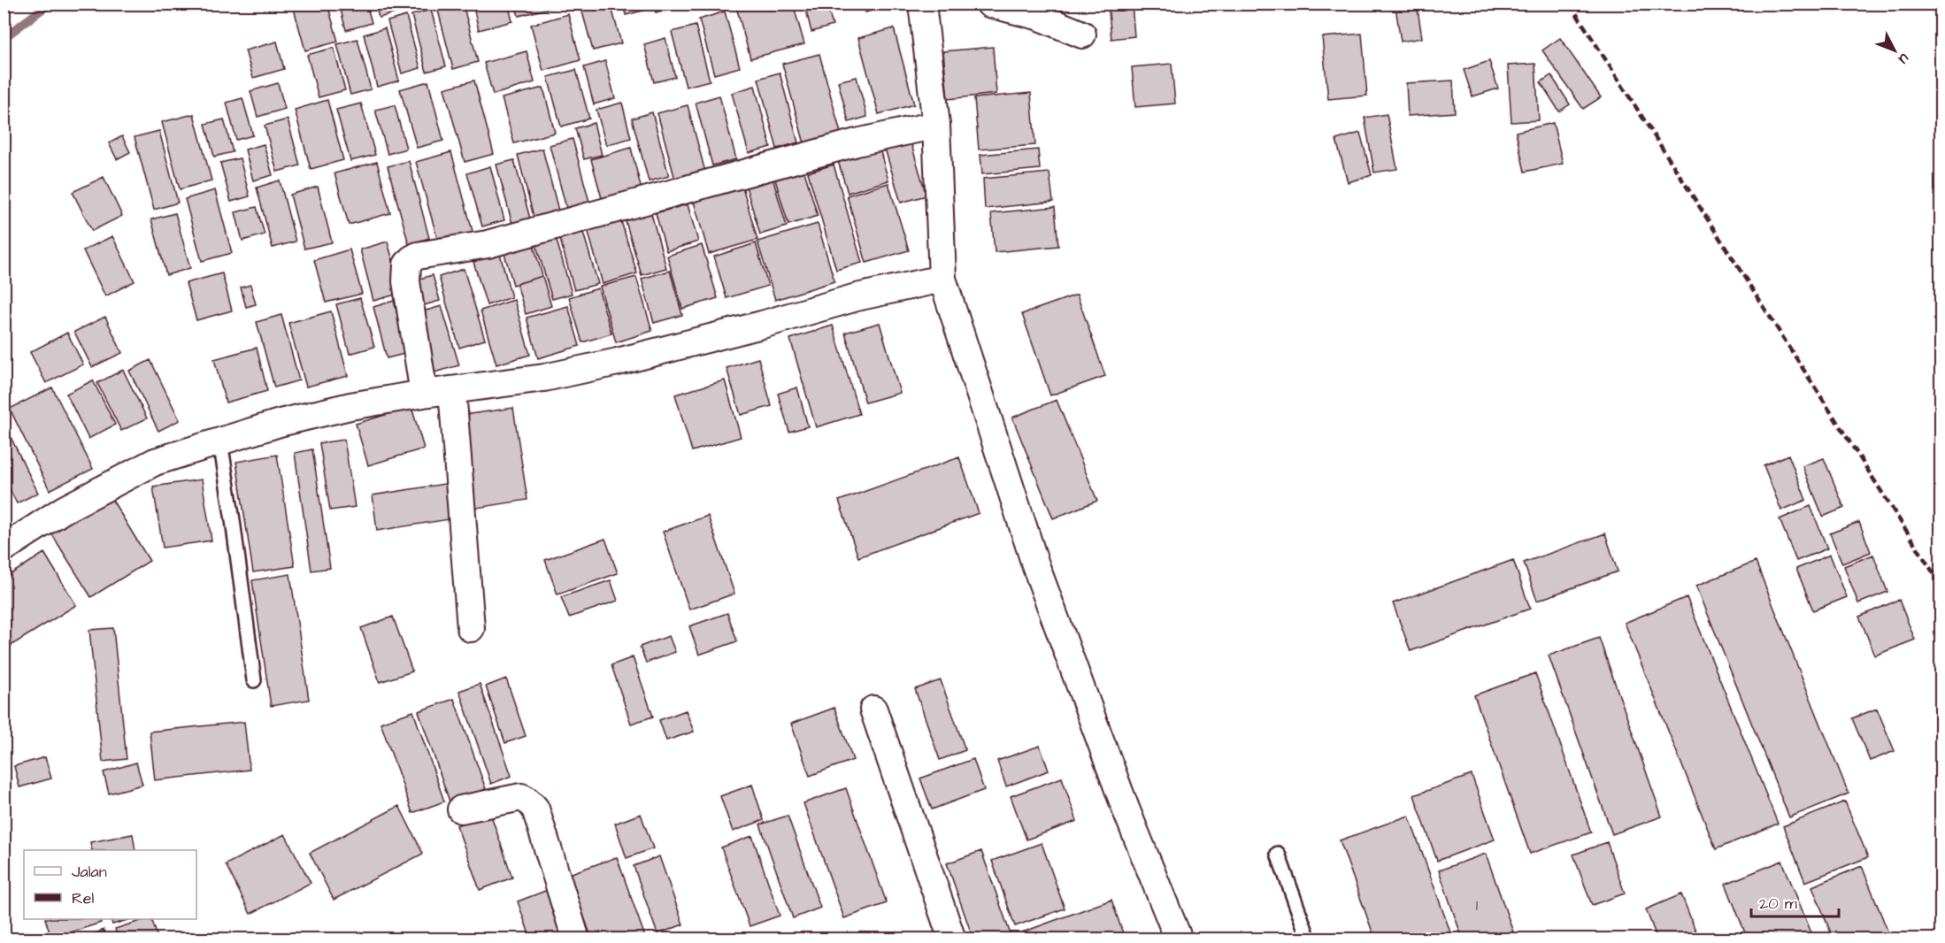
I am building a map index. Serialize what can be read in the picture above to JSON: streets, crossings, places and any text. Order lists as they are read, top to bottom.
{
  "house_numbers": ["1"],
  "legend": ["Jalan", "Rel"],
  "scale_bar": "20 m",
  "north": "bottom right"
}
